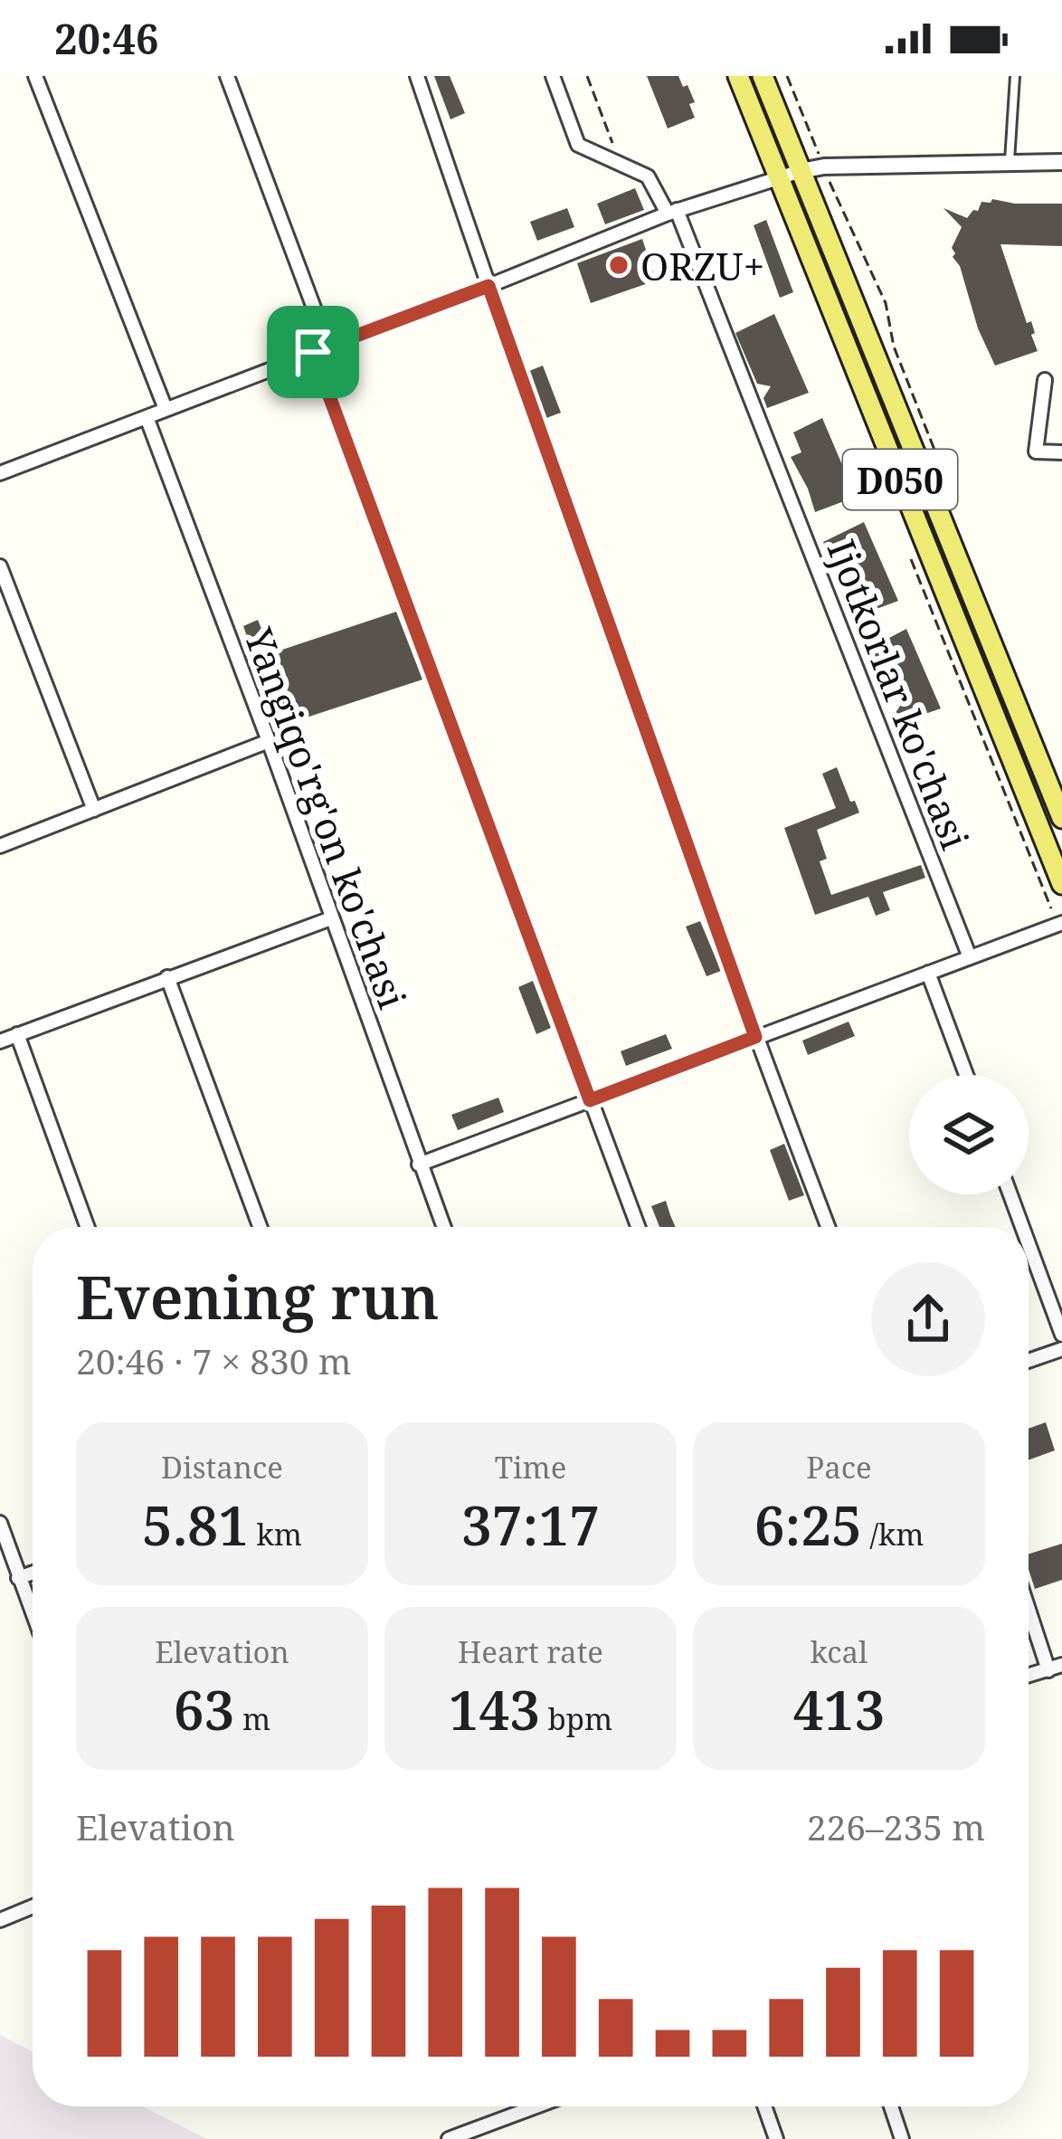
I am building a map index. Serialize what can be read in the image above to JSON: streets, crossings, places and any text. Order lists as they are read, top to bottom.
{
  "streets": {
    "main road": ["D050"],
    "street": ["Ijotkorlar ko'chasi", "Yangiqo'rg'on ko'chasi"]
  },
  "places": ["ORZU+"],
  "page": {
    "status": "20:46",
    "heading": ["Evening run", "20:46 · 7 × 830 m"],
    "stats": [
      ["Distance", "5.81 km"],
      ["Time", "37:17"],
      ["Pace", "6:25 /km"],
      ["Elevation", "63 m"],
      ["Heart rate", "143 bpm"],
      ["kcal", "413"]
    ],
    "chart": ["Elevation", "226–235 m"]
  }
}
